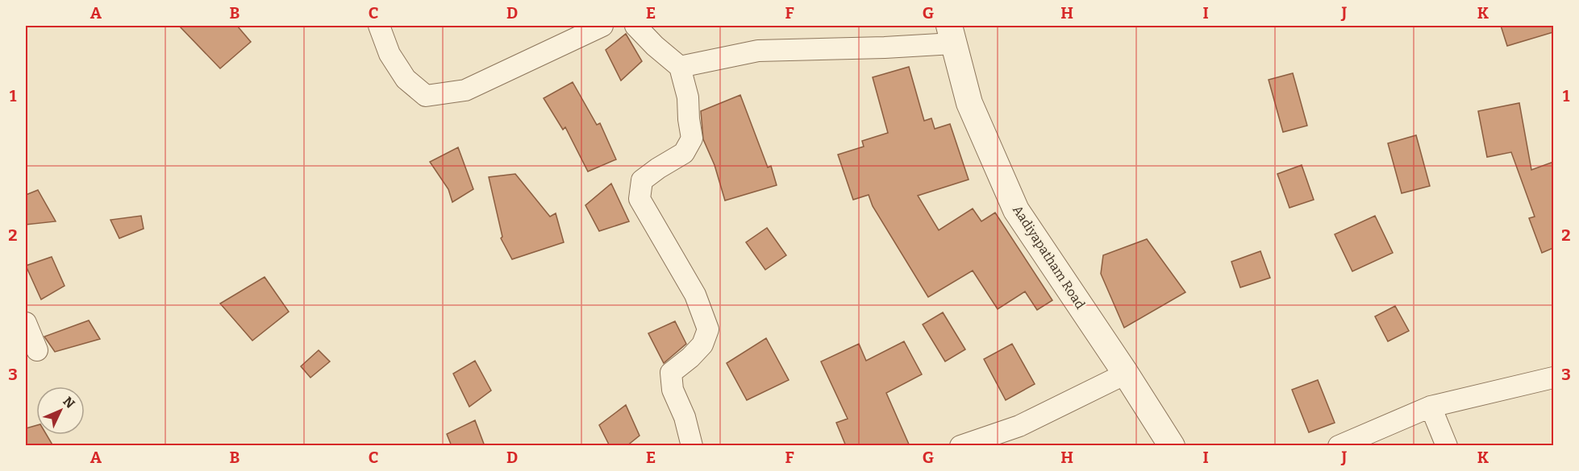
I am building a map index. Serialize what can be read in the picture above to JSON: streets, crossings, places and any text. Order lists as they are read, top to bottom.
{
  "streets": {
    "street": ["Aadiyapatham Road"]
  },
  "north": "top right",
  "grid": {
    "columns": [
      "A",
      "B",
      "C",
      "D",
      "E",
      "F",
      "G",
      "H",
      "I",
      "J",
      "K"
    ],
    "rows": ["1", "2", "3"]
  }
}
